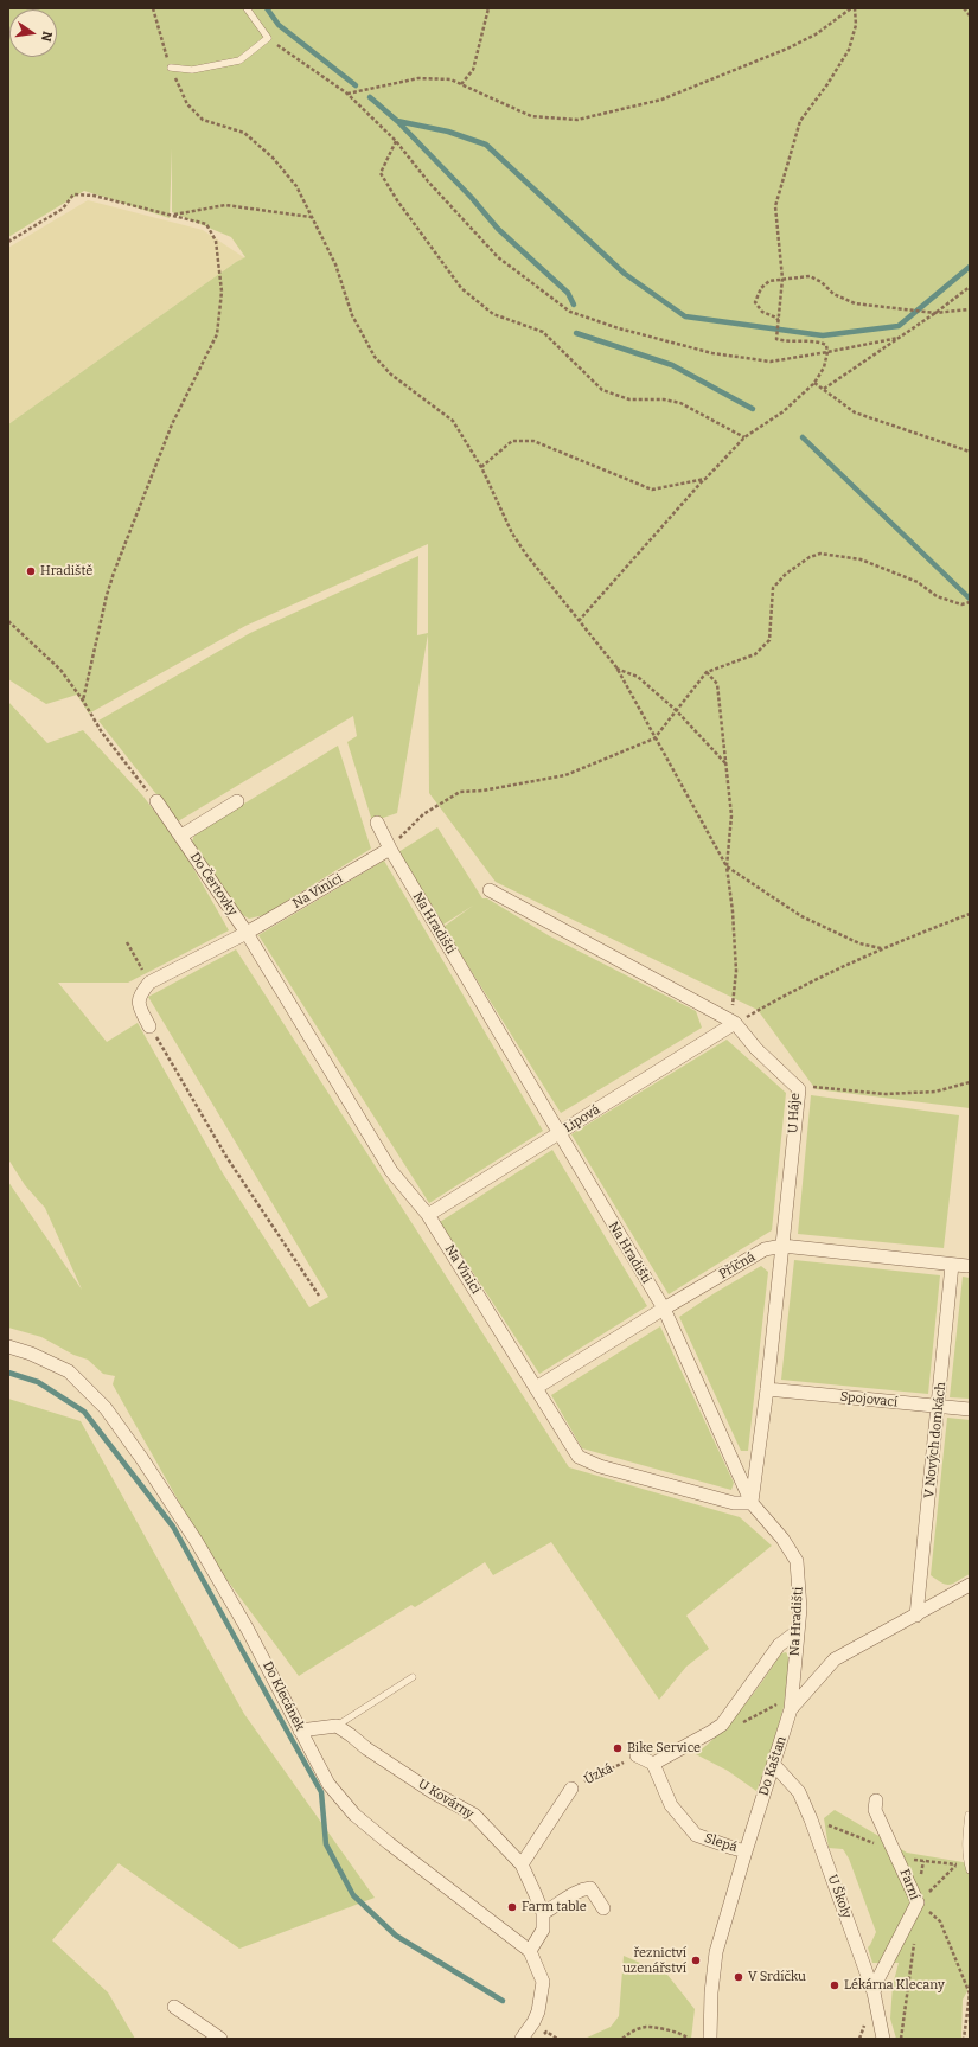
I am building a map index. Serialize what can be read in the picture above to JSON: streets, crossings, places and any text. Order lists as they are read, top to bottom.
{
  "streets": {
    "street": [
      "Do Čertovky",
      "Na Vinici",
      "Na Hradišti",
      "U Háje",
      "Lipová",
      "Příčná",
      "Spojovací",
      "V Nových domkách",
      "Do Klecánek",
      "Do Kaštan",
      "Úzká",
      "U Kovárny",
      "Slepá",
      "Farní",
      "U Školy"
    ]
  },
  "crossings": [
    ["Do Čertovky", "Na Vinici"],
    ["Na Vinici", "Na Hradišti"],
    ["Na Vinici", "U Háje"],
    ["Na Vinici", "Lipová"],
    ["Na Vinici", "Příčná"],
    ["Na Hradišti", "U Háje"],
    ["Na Hradišti", "Lipová"],
    ["Na Hradišti", "Příčná"],
    ["Na Hradišti", "Do Kaštan"],
    ["U Háje", "Lipová"],
    ["U Háje", "Příčná"],
    ["U Háje", "Spojovací"],
    ["Příčná", "V Nových domkách"],
    ["Spojovací", "V Nových domkách"],
    ["V Nových domkách", "Do Kaštan"],
    ["Do Kaštan", "Slepá"],
    ["Do Kaštan", "U Školy"],
    ["Úzká", "U Kovárny"],
    ["Farní", "U Školy"]
  ],
  "places": [
    "Hradiště",
    "Bike Service",
    "Farm table",
    "řeznictví uzenářství",
    "V Srdíčku",
    "Lékárna Klecany"
  ],
  "north": "right"
}
